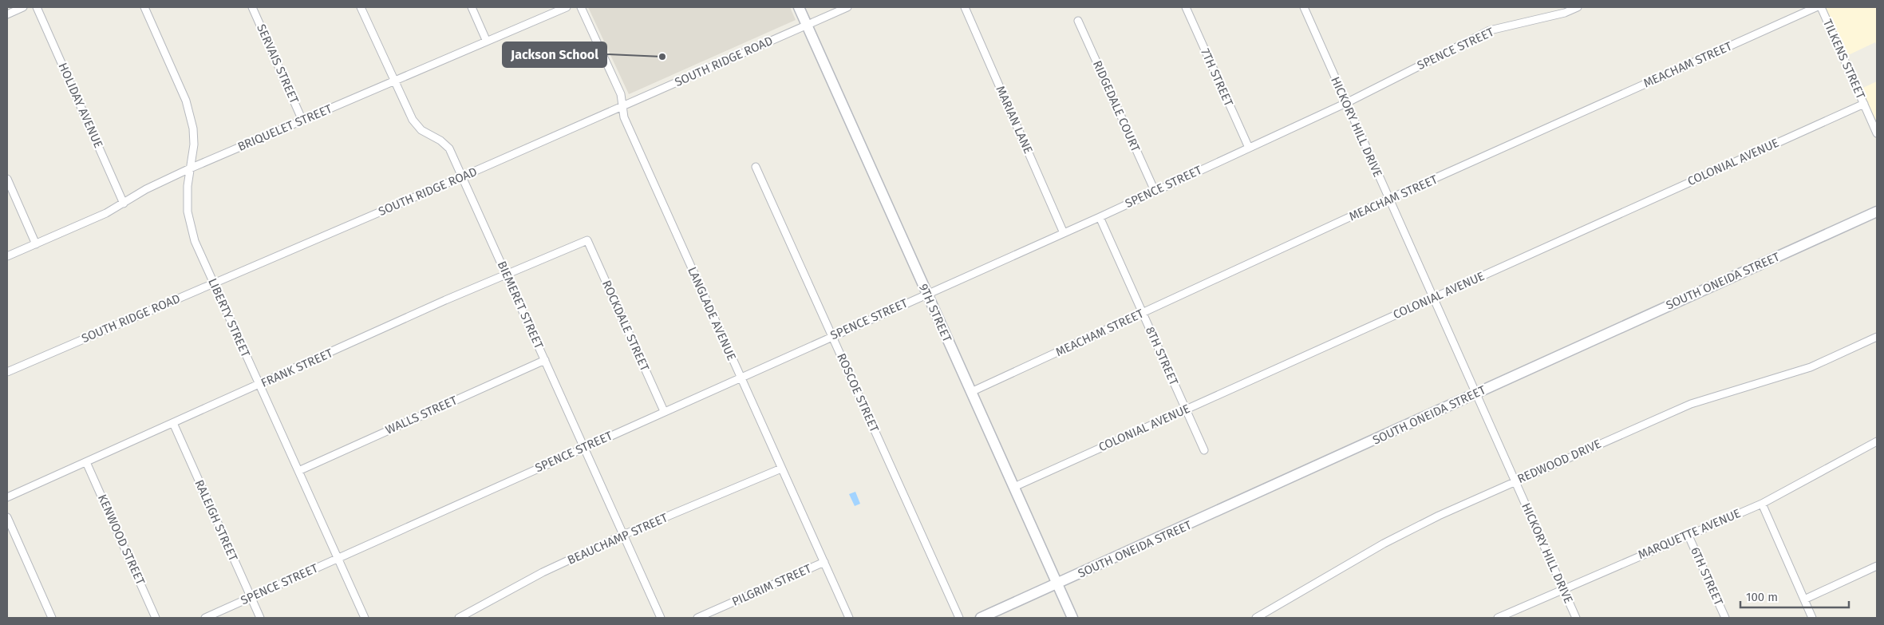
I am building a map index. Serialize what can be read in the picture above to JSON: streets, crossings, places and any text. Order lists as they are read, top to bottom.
{
  "streets": {
    "street": [
      "SPENCE STREET",
      "TILKENS STREET",
      "SOUTH RIDGE ROAD",
      "SERVAIS STREET",
      "MEACHAM STREET",
      "7TH STREET",
      "HOLIDAY AVENUE",
      "RIDGEDALE COURT",
      "MARIAN LANE",
      "HICKORY HILL DRIVE",
      "BRIQUELET STREET",
      "COLONIAL AVENUE",
      "SOUTH ONEIDA STREET",
      "BIEMERET STREET",
      "9TH STREET",
      "LANGLADE AVENUE",
      "LIBERTY STREET",
      "ROCKDALE STREET",
      "8TH STREET",
      "FRANK STREET",
      "ROSCOE STREET",
      "WALLS STREET",
      "REDWOOD DRIVE",
      "RALEIGH STREET",
      "MARQUETTE AVENUE",
      "BEAUCHAMP STREET",
      "KENWOOD STREET",
      "6TH STREET",
      "PILGRIM STREET"
    ]
  },
  "crossings": [
    ["SPENCE STREET", "7TH STREET"],
    ["SPENCE STREET", "RIDGEDALE COURT"],
    ["SPENCE STREET", "MARIAN LANE"],
    ["SPENCE STREET", "HICKORY HILL DRIVE"],
    ["SPENCE STREET", "BIEMERET STREET"],
    ["SPENCE STREET", "9TH STREET"],
    ["SPENCE STREET", "LANGLADE AVENUE"],
    ["SPENCE STREET", "LIBERTY STREET"],
    ["SPENCE STREET", "ROCKDALE STREET"],
    ["SPENCE STREET", "8TH STREET"],
    ["SPENCE STREET", "ROSCOE STREET"],
    ["SPENCE STREET", "RALEIGH STREET"],
    ["TILKENS STREET", "COLONIAL AVENUE"],
    ["SOUTH RIDGE ROAD", "BIEMERET STREET"],
    ["SOUTH RIDGE ROAD", "9TH STREET"],
    ["SOUTH RIDGE ROAD", "LANGLADE AVENUE"],
    ["SOUTH RIDGE ROAD", "LIBERTY STREET"],
    ["SERVAIS STREET", "BRIQUELET STREET"],
    ["MEACHAM STREET", "HICKORY HILL DRIVE"],
    ["MEACHAM STREET", "9TH STREET"],
    ["MEACHAM STREET", "8TH STREET"],
    ["HOLIDAY AVENUE", "BRIQUELET STREET"],
    ["HICKORY HILL DRIVE", "COLONIAL AVENUE"],
    ["HICKORY HILL DRIVE", "SOUTH ONEIDA STREET"],
    ["HICKORY HILL DRIVE", "REDWOOD DRIVE"],
    ["HICKORY HILL DRIVE", "MARQUETTE AVENUE"],
    ["BRIQUELET STREET", "BIEMERET STREET"],
    ["BRIQUELET STREET", "LIBERTY STREET"],
    ["COLONIAL AVENUE", "9TH STREET"],
    ["COLONIAL AVENUE", "8TH STREET"],
    ["SOUTH ONEIDA STREET", "9TH STREET"],
    ["BIEMERET STREET", "FRANK STREET"],
    ["BIEMERET STREET", "WALLS STREET"],
    ["BIEMERET STREET", "BEAUCHAMP STREET"],
    ["LANGLADE AVENUE", "BEAUCHAMP STREET"],
    ["LANGLADE AVENUE", "PILGRIM STREET"],
    ["LIBERTY STREET", "FRANK STREET"],
    ["LIBERTY STREET", "WALLS STREET"],
    ["ROCKDALE STREET", "FRANK STREET"],
    ["FRANK STREET", "RALEIGH STREET"],
    ["FRANK STREET", "KENWOOD STREET"],
    ["MARQUETTE AVENUE", "6TH STREET"]
  ],
  "places": ["Jackson School"],
  "scale_bar": "100 m"
}
